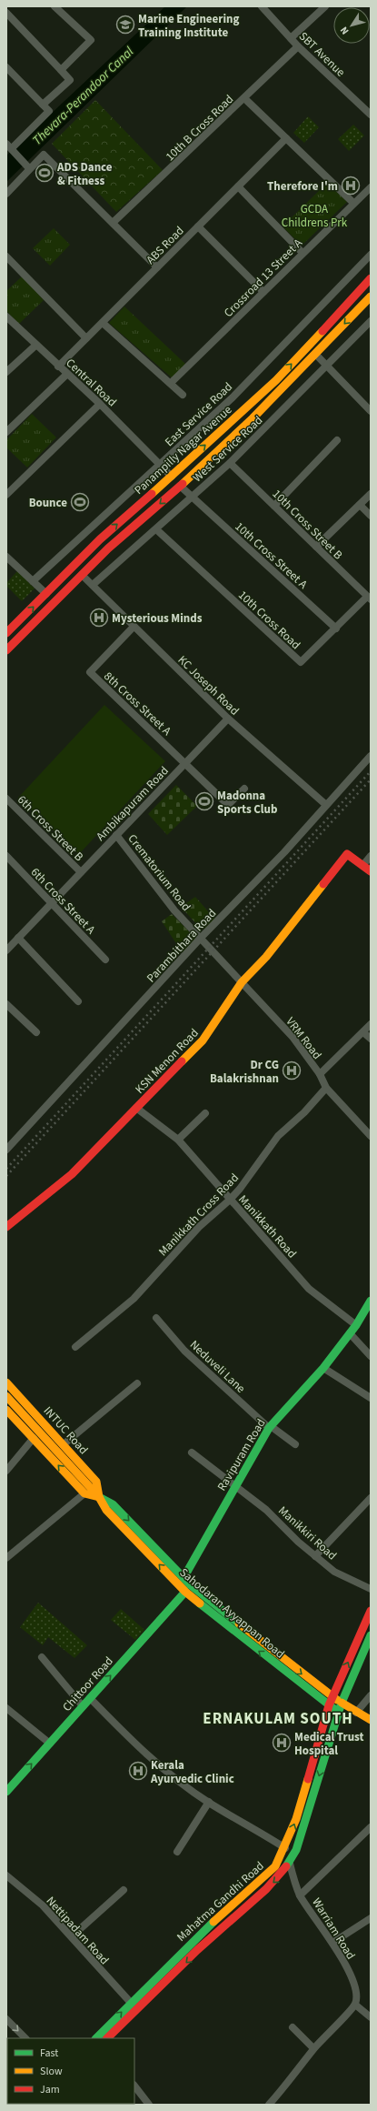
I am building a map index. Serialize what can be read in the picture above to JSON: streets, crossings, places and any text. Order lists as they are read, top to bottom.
{
  "streets": {
    "main road": [
      "Panampilly Nagar Avenue",
      "KSN Menon Road",
      "INTUC Road",
      "Ravipuram Road",
      "Sahodaran Ayyappan Road",
      "Chittoor Road",
      "Mahatma Gandhi Road"
    ],
    "street": [
      "SBT Avenue",
      "10th B Cross Road",
      "ABS Road",
      "Crossroad 13 Street A",
      "Central Road",
      "East Service Road",
      "West Service Road",
      "10th Cross Street B",
      "10th Cross Street A",
      "10th Cross Road",
      "KC Joseph Road",
      "8th Cross Street A",
      "Ambikapuram Road",
      "6th Cross Street B",
      "Crematorium Road",
      "6th Cross Street A",
      "Parambithara Road",
      "VRM Road",
      "Manikkath Cross Road",
      "Manikkath Road",
      "Neduveli Lane",
      "Manikkiri Road",
      "Warriam Road",
      "Nettipadam Road"
    ]
  },
  "crossings": [
    ["SBT Avenue", "10th B Cross Road"],
    ["ABS Road", "Central Road"],
    ["Central Road", "East Service Road"],
    ["Central Road", "Panampilly Nagar Avenue"],
    ["West Service Road", "10th Cross Street B"],
    ["West Service Road", "10th Cross Street A"],
    ["West Service Road", "10th Cross Road"],
    ["West Service Road", "KC Joseph Road"],
    ["Panampilly Nagar Avenue", "KC Joseph Road"],
    ["10th Cross Street B", "10th Cross Road"],
    ["10th Cross Street A", "10th Cross Road"],
    ["KC Joseph Road", "8th Cross Street A"],
    ["KC Joseph Road", "Ambikapuram Road"],
    ["KC Joseph Road", "Parambithara Road"],
    ["8th Cross Street A", "Ambikapuram Road"],
    ["Ambikapuram Road", "6th Cross Street B"],
    ["Ambikapuram Road", "Crematorium Road"],
    ["Ambikapuram Road", "6th Cross Street A"],
    ["Crematorium Road", "Parambithara Road"],
    ["Crematorium Road", "VRM Road"],
    ["VRM Road", "KSN Menon Road"],
    ["VRM Road", "Manikkath Cross Road"],
    ["KSN Menon Road", "Manikkath Road"],
    ["Manikkath Cross Road", "Manikkath Road"],
    ["Manikkath Road", "Ravipuram Road"],
    ["Neduveli Lane", "Ravipuram Road"],
    ["INTUC Road", "Sahodaran Ayyappan Road"],
    ["Ravipuram Road", "Manikkiri Road"],
    ["Ravipuram Road", "Sahodaran Ayyappan Road"],
    ["Sahodaran Ayyappan Road", "Chittoor Road"],
    ["Sahodaran Ayyappan Road", "Mahatma Gandhi Road"],
    ["Mahatma Gandhi Road", "Warriam Road"],
    ["Mahatma Gandhi Road", "Nettipadam Road"]
  ],
  "one_way": ["Chittoor Road"],
  "districts": ["ERNAKULAM SOUTH"],
  "water": ["Thevara-Perandoor Canal"],
  "parks": ["GCDA Childrens Prk"],
  "places": {
    "school or university": ["Marine Engineering Training Institute"],
    "sports": ["ADS Dance & Fitness", "Bounce", "Madonna Sports Club"],
    "hospital": [
      "Therefore I'm",
      "Mysterious Minds",
      "Dr CG Balakrishnan",
      "Medical Trust Hospital",
      "Kerala Ayurvedic Clinic"
    ]
  },
  "legend": ["Fast", "Slow", "Jam"],
  "north": "bottom left"
}
